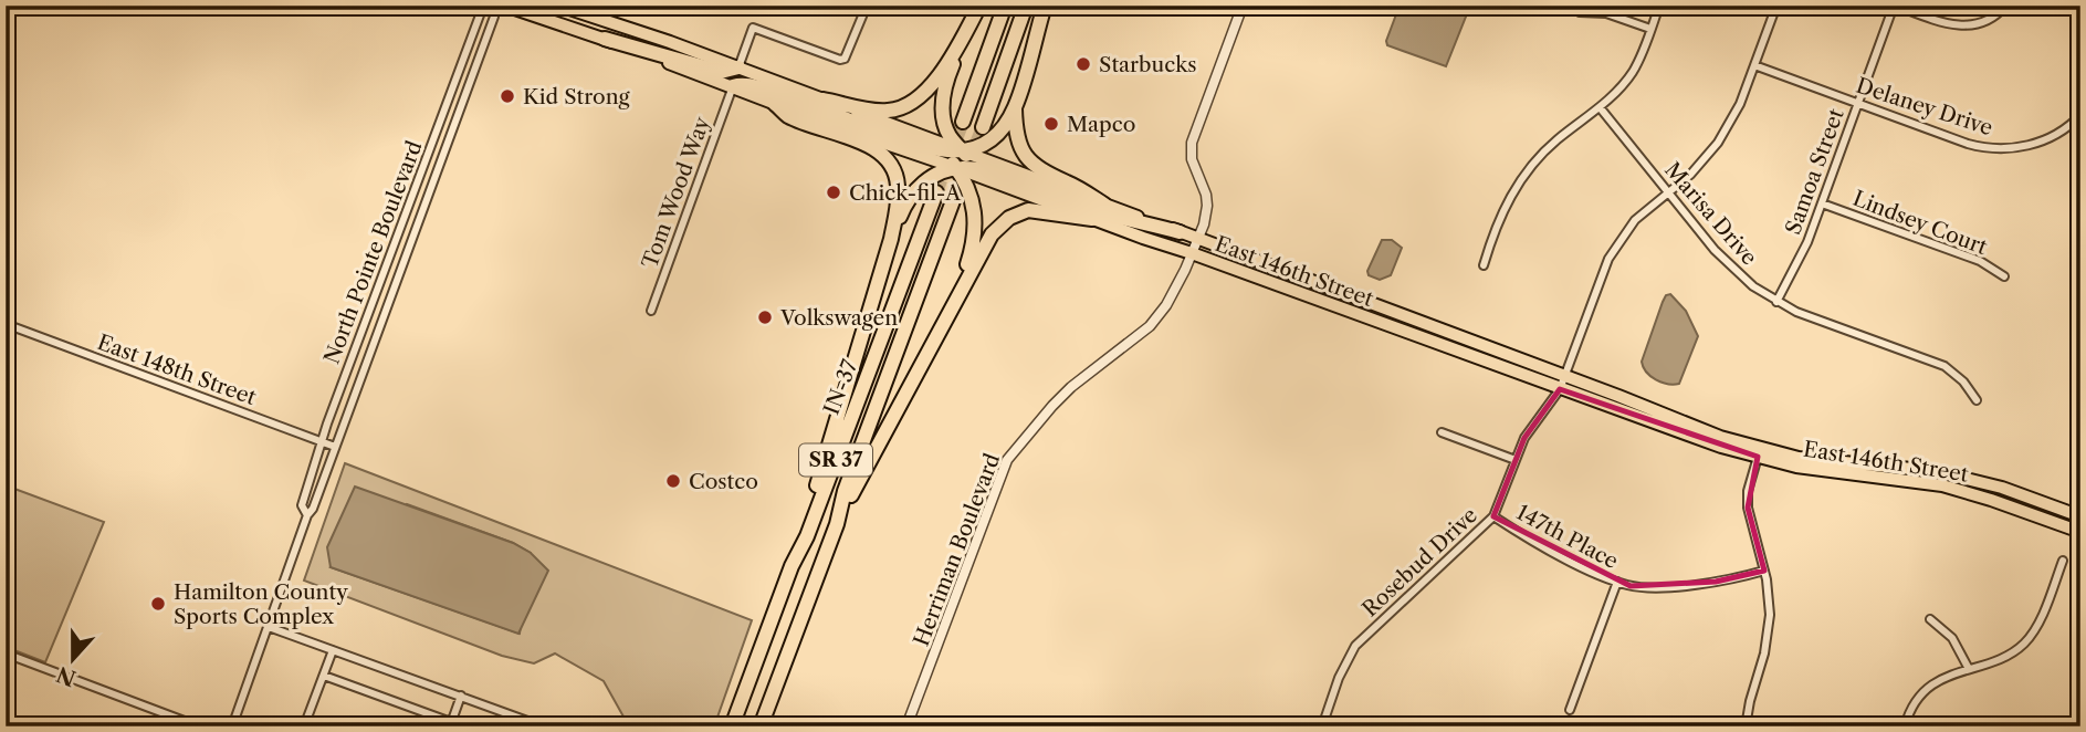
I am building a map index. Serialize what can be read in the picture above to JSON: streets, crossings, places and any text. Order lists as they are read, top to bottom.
{
  "streets": {
    "highway": ["IN-37", "SR 37"],
    "main road": ["East 146th Street"],
    "street": [
      "Delaney Drive",
      "Samoa Street",
      "Tom Wood Way",
      "Marisa Drive",
      "Lindsey Court",
      "North Pointe Boulevard",
      "East 148th Street",
      "147th Place",
      "Herriman Boulevard",
      "Rosebud Drive"
    ]
  },
  "crossings": [
    ["Delaney Drive", "Samoa Street"],
    ["Delaney Drive", "Rosebud Drive"],
    ["Samoa Street", "Marisa Drive"],
    ["Samoa Street", "Lindsey Court"],
    ["Marisa Drive", "Rosebud Drive"],
    ["North Pointe Boulevard", "East 148th Street"],
    ["East 146th Street", "Herriman Boulevard"],
    ["East 146th Street", "Rosebud Drive"],
    ["147th Place", "Rosebud Drive"]
  ],
  "places": [
    "Starbucks",
    "Kid Strong",
    "Mapco",
    "Chick-fil-A",
    "Volkswagen",
    "Costco",
    "Hamilton County Sports Complex"
  ],
  "north": "bottom"
}
